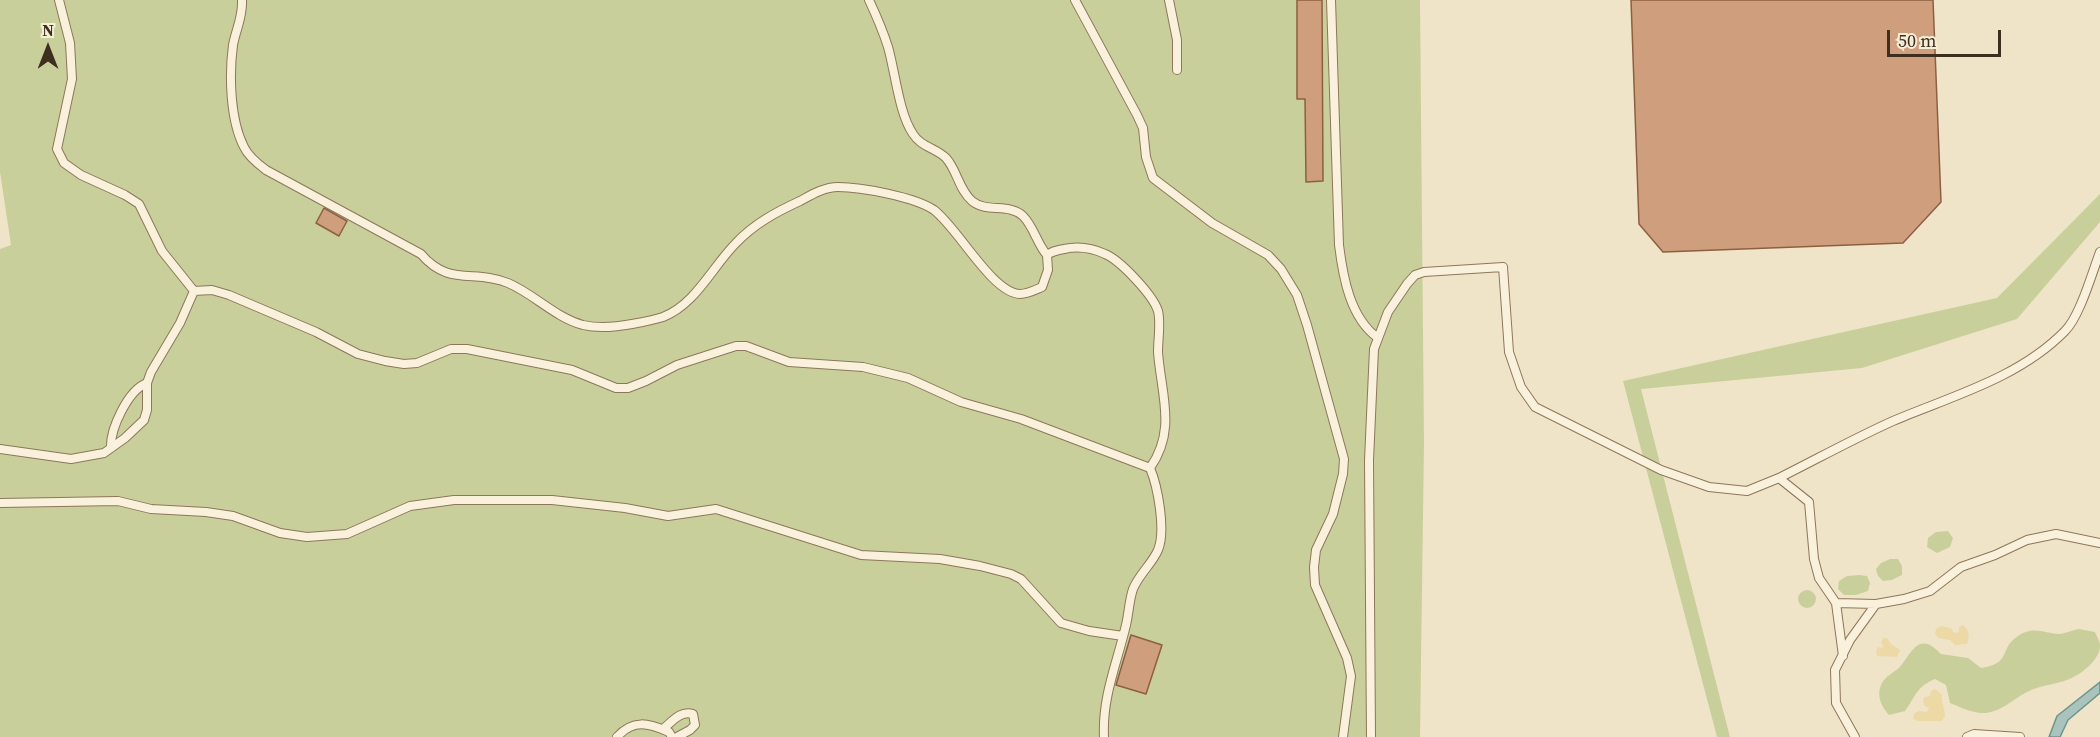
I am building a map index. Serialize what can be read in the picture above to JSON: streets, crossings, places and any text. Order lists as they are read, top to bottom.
{
  "scale_bar": "50 m",
  "north": "top"
}
